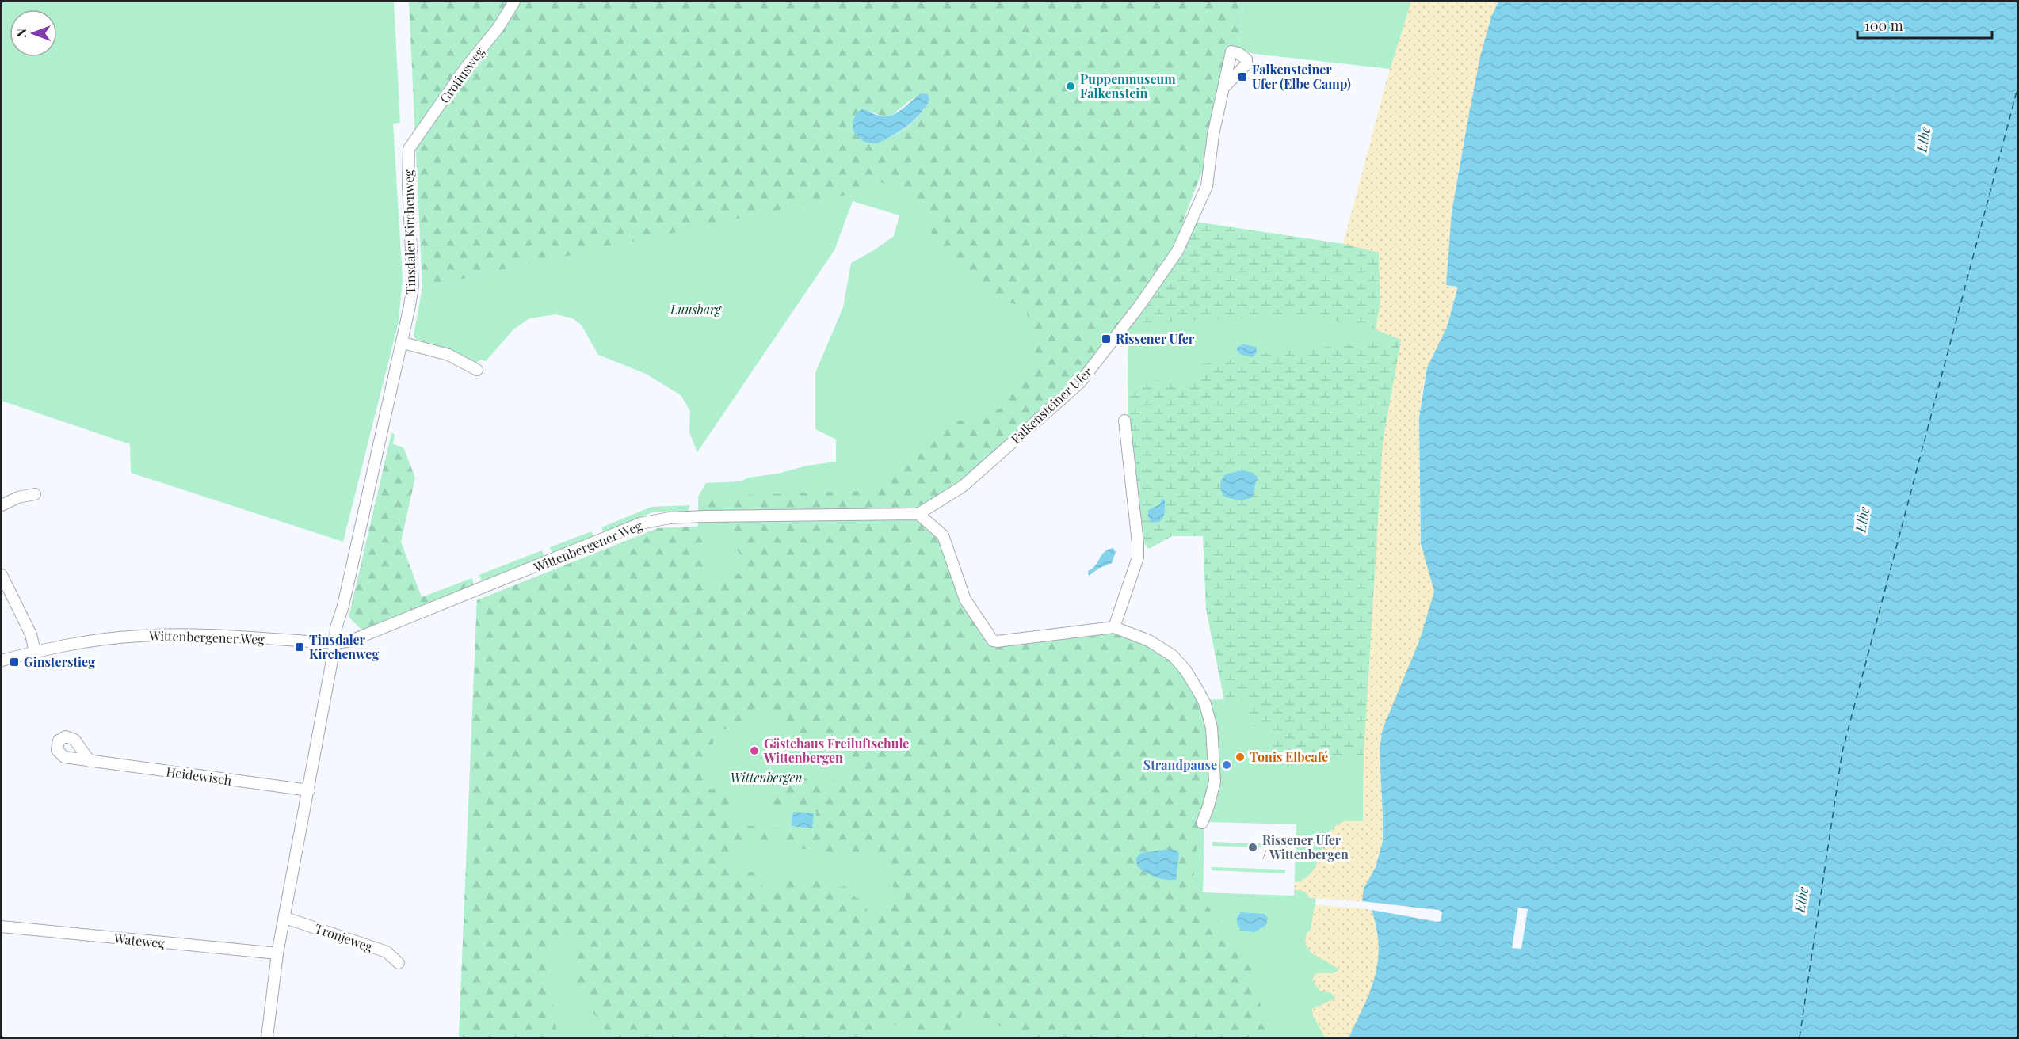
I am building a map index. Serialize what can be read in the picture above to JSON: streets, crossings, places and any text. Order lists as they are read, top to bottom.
{
  "streets": {
    "street": [
      "Grotiusweg",
      "Tinsdaler Kirchenweg",
      "Falkensteiner Ufer",
      "Wittenbergener Weg",
      "Heidewisch",
      "Tronjeweg",
      "Wateweg"
    ]
  },
  "crossings": [
    ["Grotiusweg", "Tinsdaler Kirchenweg"],
    ["Tinsdaler Kirchenweg", "Wittenbergener Weg"],
    ["Tinsdaler Kirchenweg", "Heidewisch"],
    ["Tinsdaler Kirchenweg", "Tronjeweg"],
    ["Tinsdaler Kirchenweg", "Wateweg"],
    ["Falkensteiner Ufer", "Wittenbergener Weg"]
  ],
  "water": ["Elbe"],
  "parks": ["Luusbarg", "Wittenbergen"],
  "places": {
    "transit": [
      "Falkensteiner Ufer (Elbe Camp)",
      "Rissener Ufer",
      "Tinsdaler Kirchenweg",
      "Ginsterstieg"
    ],
    "other": [
      "Puppenmuseum Falkenstein",
      "Gästehaus Freiluftschule Wittenbergen",
      "Tonis Elbcafé",
      "Strandpause",
      "Rissener Ufer / Wittenbergen"
    ]
  },
  "scale_bar": "100 m",
  "north": "left"
}
